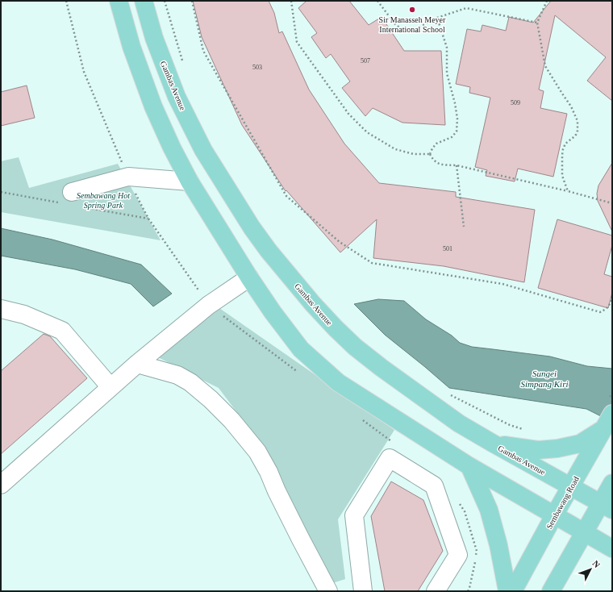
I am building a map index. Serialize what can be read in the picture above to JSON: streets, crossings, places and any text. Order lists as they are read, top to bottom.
{
  "streets": {
    "main road": ["Gambas Avenue", "Sembawang Road"]
  },
  "crossings": [
    ["Gambas Avenue", "Sembawang Road"]
  ],
  "water": ["Sungei Simpang Kiri"],
  "parks": ["Sembawang Hot Spring Park"],
  "places": ["Sir Manasseh Meyer International School"],
  "house_numbers": [
    "507",
    "503",
    "509",
    "501"
  ],
  "north": "top right"
}
